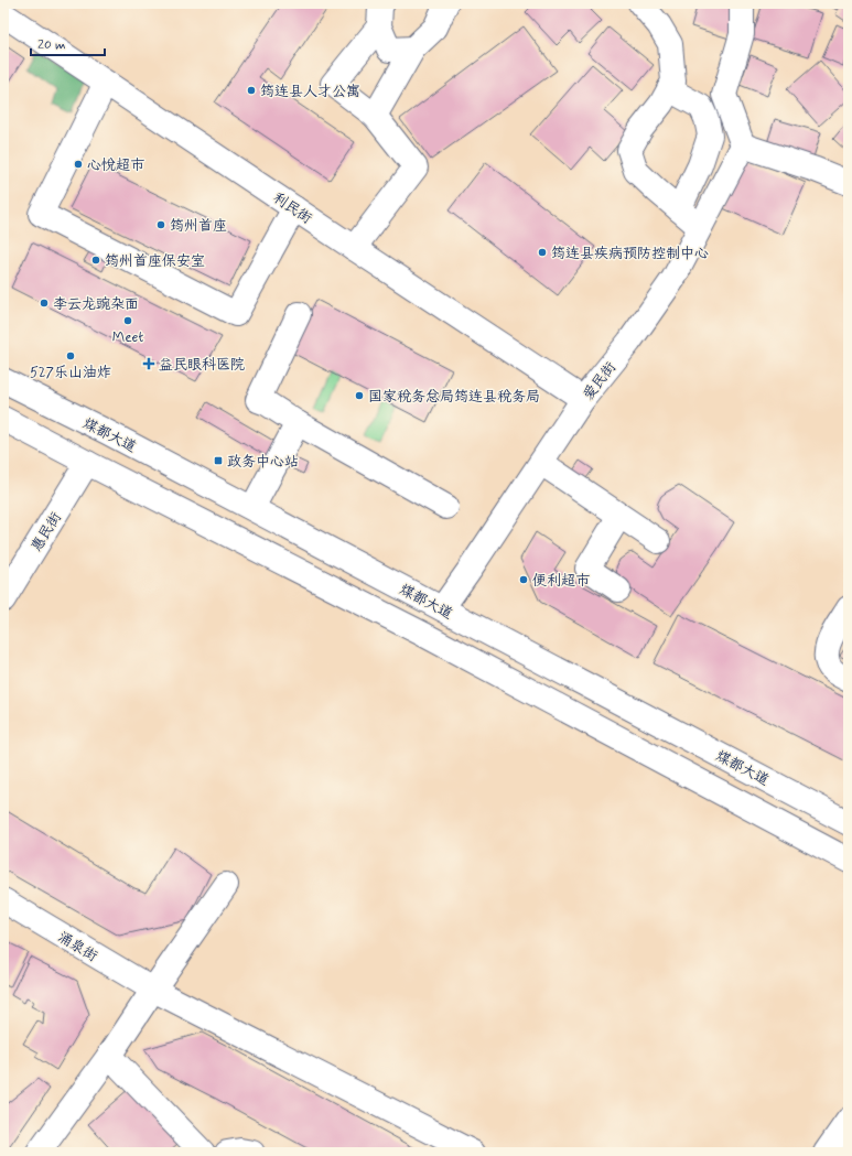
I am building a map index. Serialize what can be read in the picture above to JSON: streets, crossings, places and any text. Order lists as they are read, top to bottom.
{
  "streets": {
    "street": [
      "利民街",
      "爱民街",
      "煤都大道",
      "惠民街",
      "涌泉街"
    ]
  },
  "crossings": [
    ["利民街", "爱民街"],
    ["爱民街", "煤都大道"]
  ],
  "places": {
    "other": [
      "筠连县人才公寓",
      "心悦超市",
      "筠州首座",
      "筠连县疾病预防控制中心",
      "筠州首座保安室",
      "李云龙豌杂面",
      "Meet",
      "527乐山油炸",
      "国家税务总局筠连县税务局",
      "便利超市"
    ],
    "health": ["益民眼科医院"],
    "transit": ["政务中心站"]
  },
  "scale_bar": "20 m"
}
